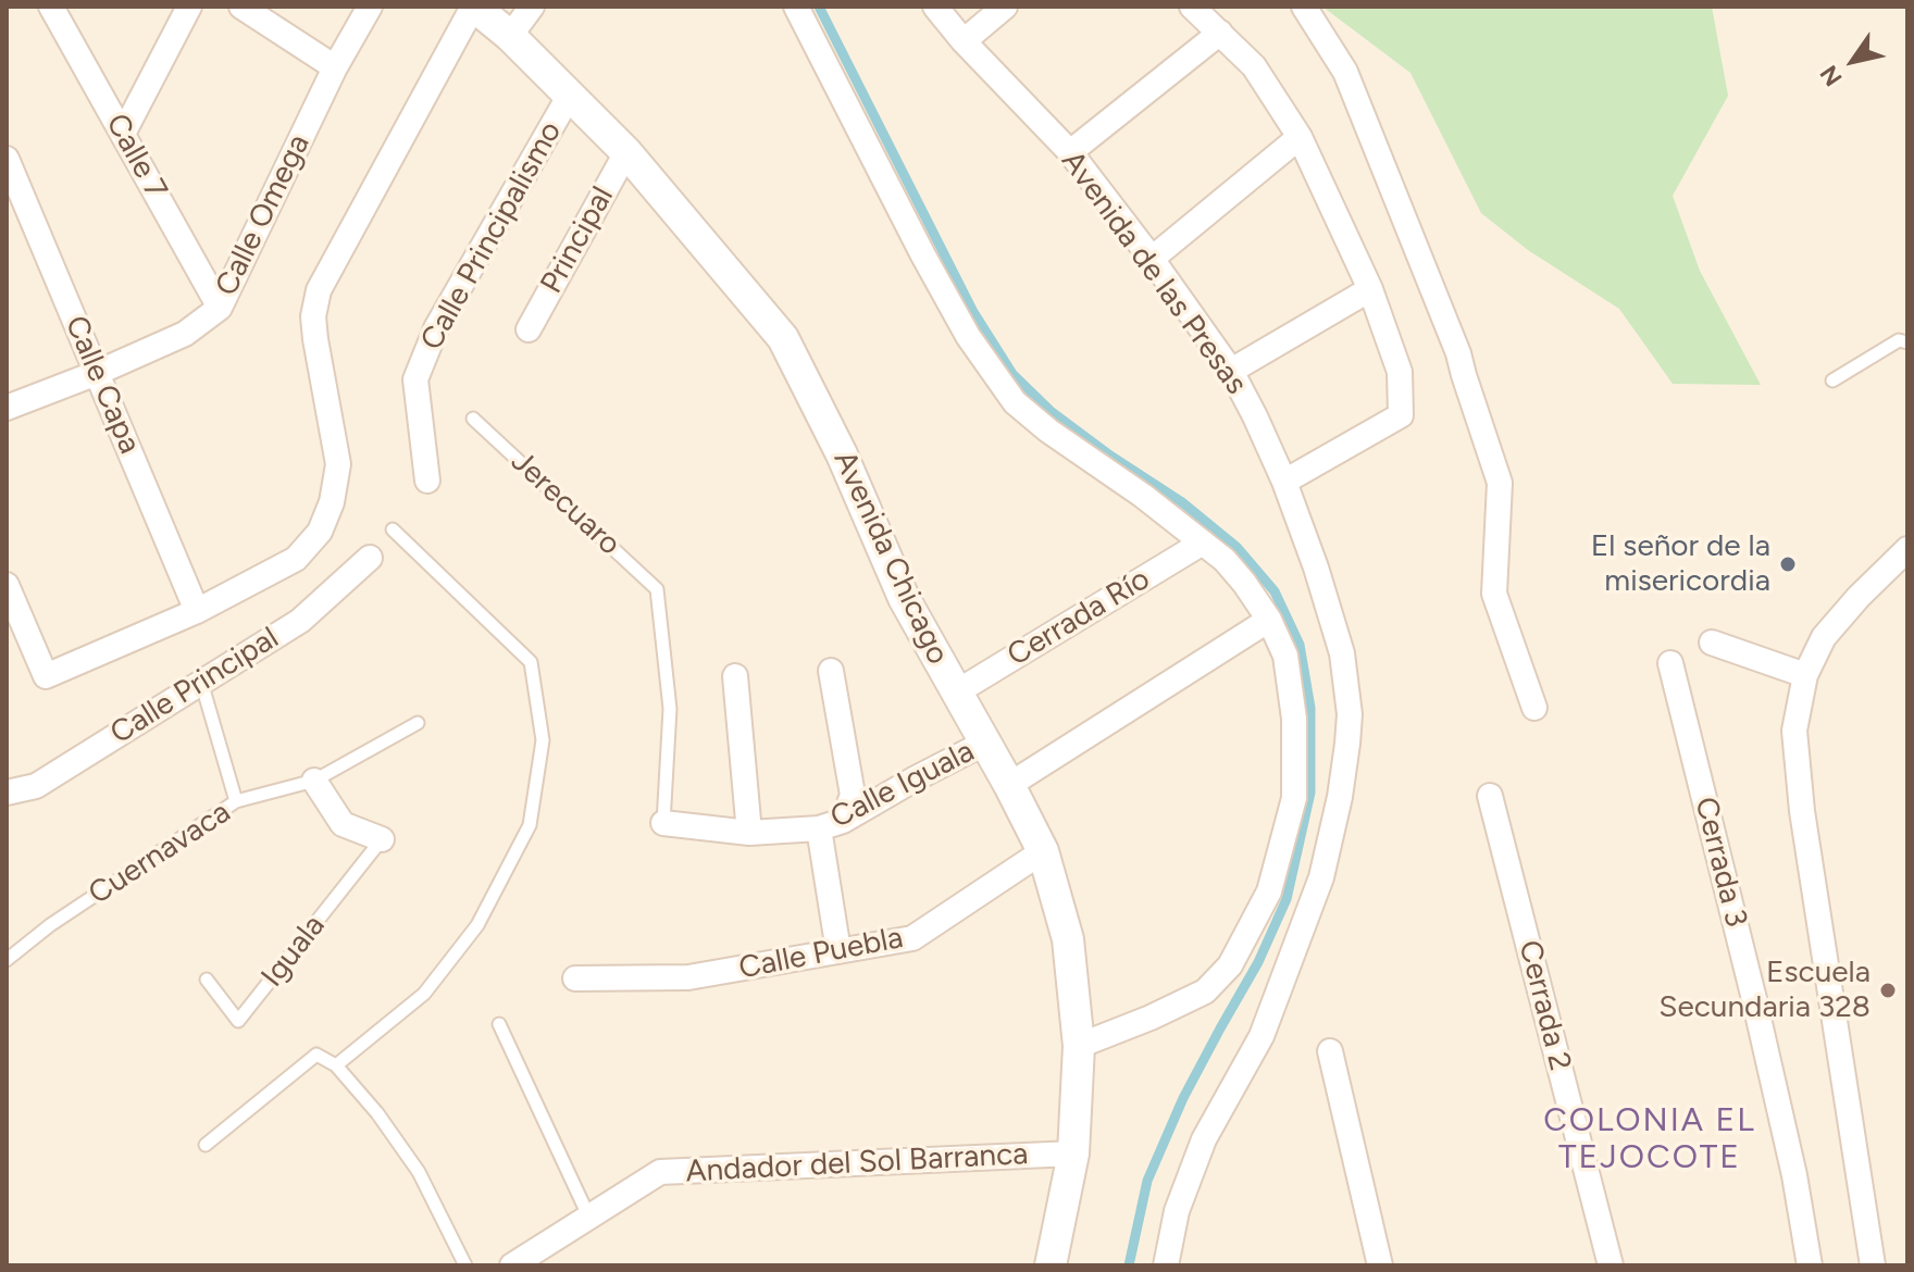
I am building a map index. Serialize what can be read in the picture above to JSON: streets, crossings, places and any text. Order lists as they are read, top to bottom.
{
  "streets": {
    "street": [
      "Calle 7",
      "Calle Omega",
      "Calle Principalismo",
      "Principal",
      "Avenida de las Presas",
      "Calle Capa",
      "Avenida Chicago",
      "Cerrada Río",
      "Calle Principal",
      "Calle Iguala",
      "Cerrada 3",
      "Calle Puebla",
      "Cerrada 2",
      "Andador del Sol Barranca"
    ],
    "lane": ["Jerecuaro", "Cuernavaca", "Iguala"]
  },
  "crossings": [
    ["Calle 7", "Calle Omega"],
    ["Calle Omega", "Calle Capa"],
    ["Calle Principalismo", "Avenida Chicago"],
    ["Principal", "Avenida Chicago"],
    ["Jerecuaro", "Calle Iguala"],
    ["Avenida Chicago", "Cerrada Río"],
    ["Avenida Chicago", "Calle Iguala"],
    ["Avenida Chicago", "Calle Puebla"],
    ["Avenida Chicago", "Andador del Sol Barranca"]
  ],
  "districts": ["COLONIA EL TEJOCOTE"],
  "places": ["El señor de la misericordia", "Escuela Secundaria 328"],
  "north": "bottom left"
}
